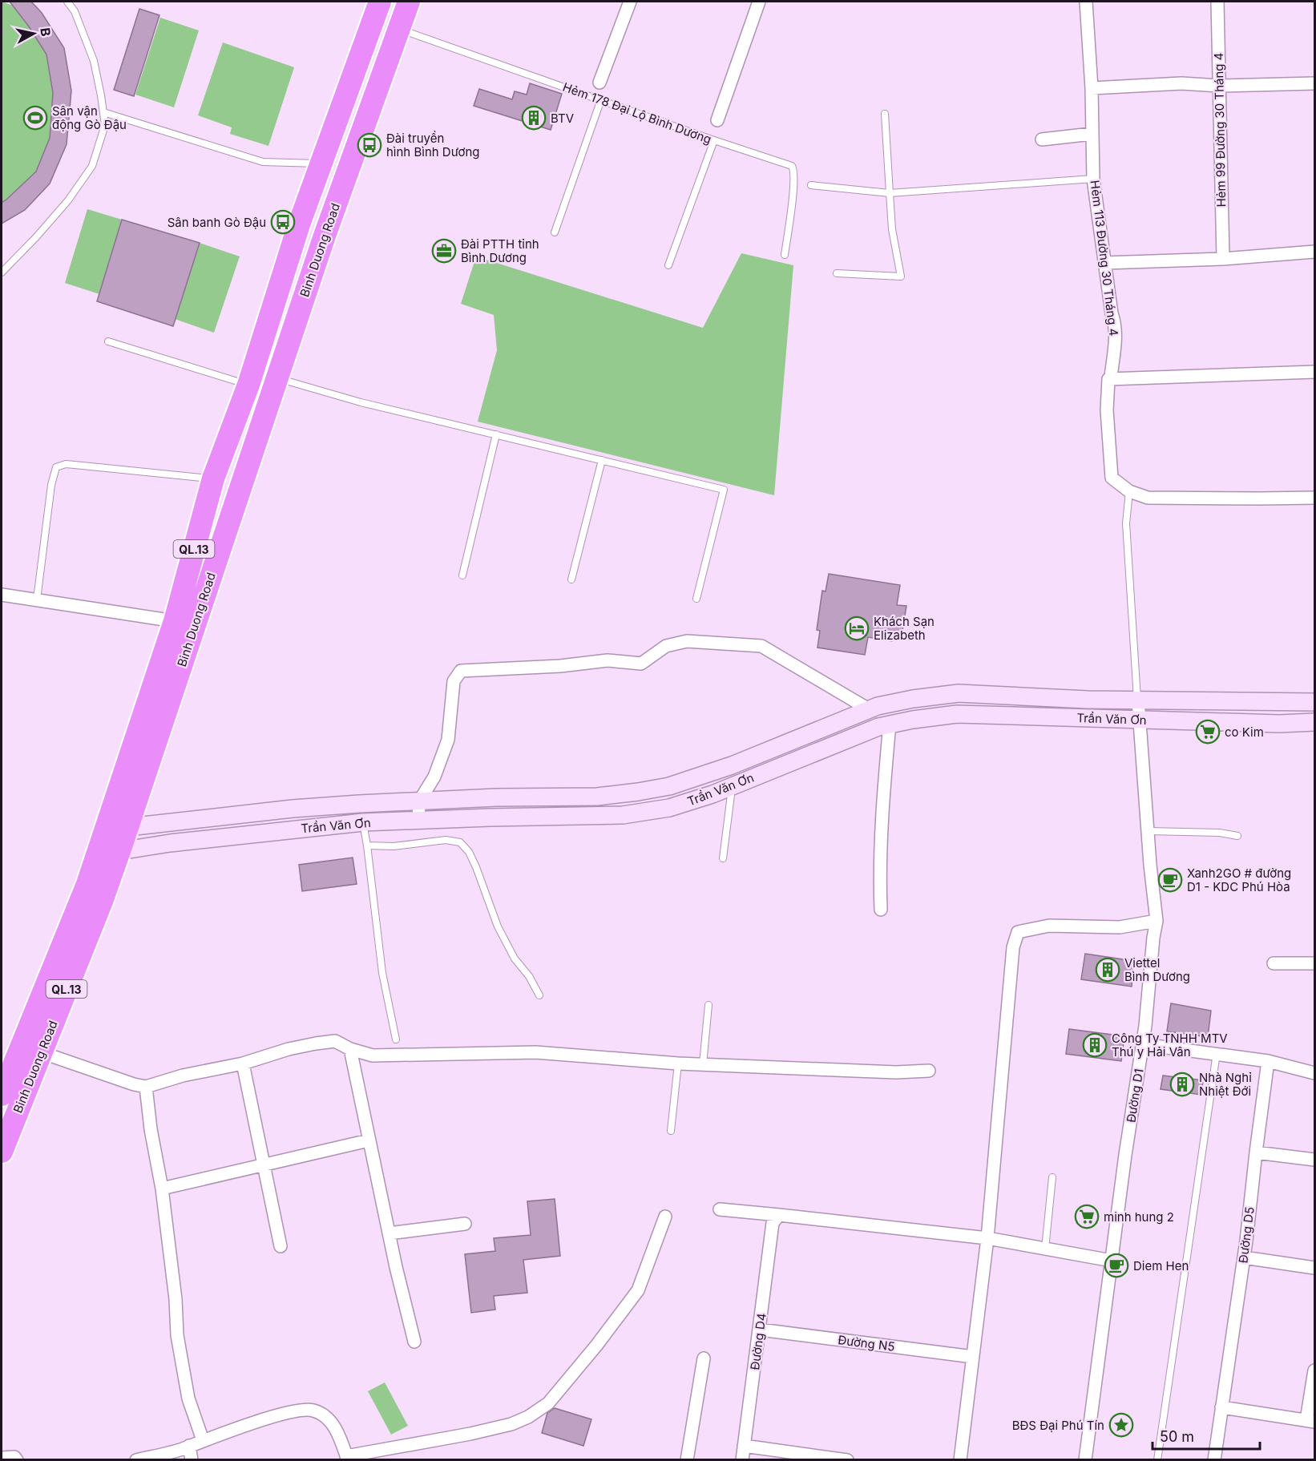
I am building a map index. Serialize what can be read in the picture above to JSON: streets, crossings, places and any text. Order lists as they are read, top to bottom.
{
  "streets": {
    "highway": ["Binh Duong Road", "QL.13"],
    "street": [
      "Hẻm 99 Đường 30 Tháng 4",
      "Hẻm 113 Đường 30 Tháng 4",
      "Trần Văn Ơn",
      "Đường D1",
      "Đường D5",
      "Đường D4",
      "Đường N5"
    ],
    "lane": ["Hẻm 178 Đại Lộ Bình Dương"]
  },
  "crossings": [
    ["Hẻm 178 Đại Lộ Bình Dương", "Binh Duong Road"],
    ["Binh Duong Road", "Trần Văn Ơn"],
    ["Trần Văn Ơn", "Đường D1"],
    ["Đường D4", "Đường N5"]
  ],
  "places": {
    "sports": ["Sân vận động Gò Đậu"],
    "building": [
      "BTV",
      "Viettel Bình Dương",
      "Công Ty TNHH MTV Thú y Hải Vân",
      "Nhà Nghỉ Nhiệt Đới"
    ],
    "bus stop": ["Đài truyền hình Bình Dương", "Sân banh Gò Đậu"],
    "office": ["Đài PTTH tỉnh Bình Dương"],
    "hotel": ["Khách Sạn Elizabeth"],
    "supermarket": ["co Kim", "minh hung 2"],
    "cafe": ["Xanh2GO # đường D1 - KDC Phú Hòa", "Diem Hen"],
    "place": ["BĐS Đại Phú Tín"]
  },
  "scale_bar": "50 m",
  "north": "right"
}
